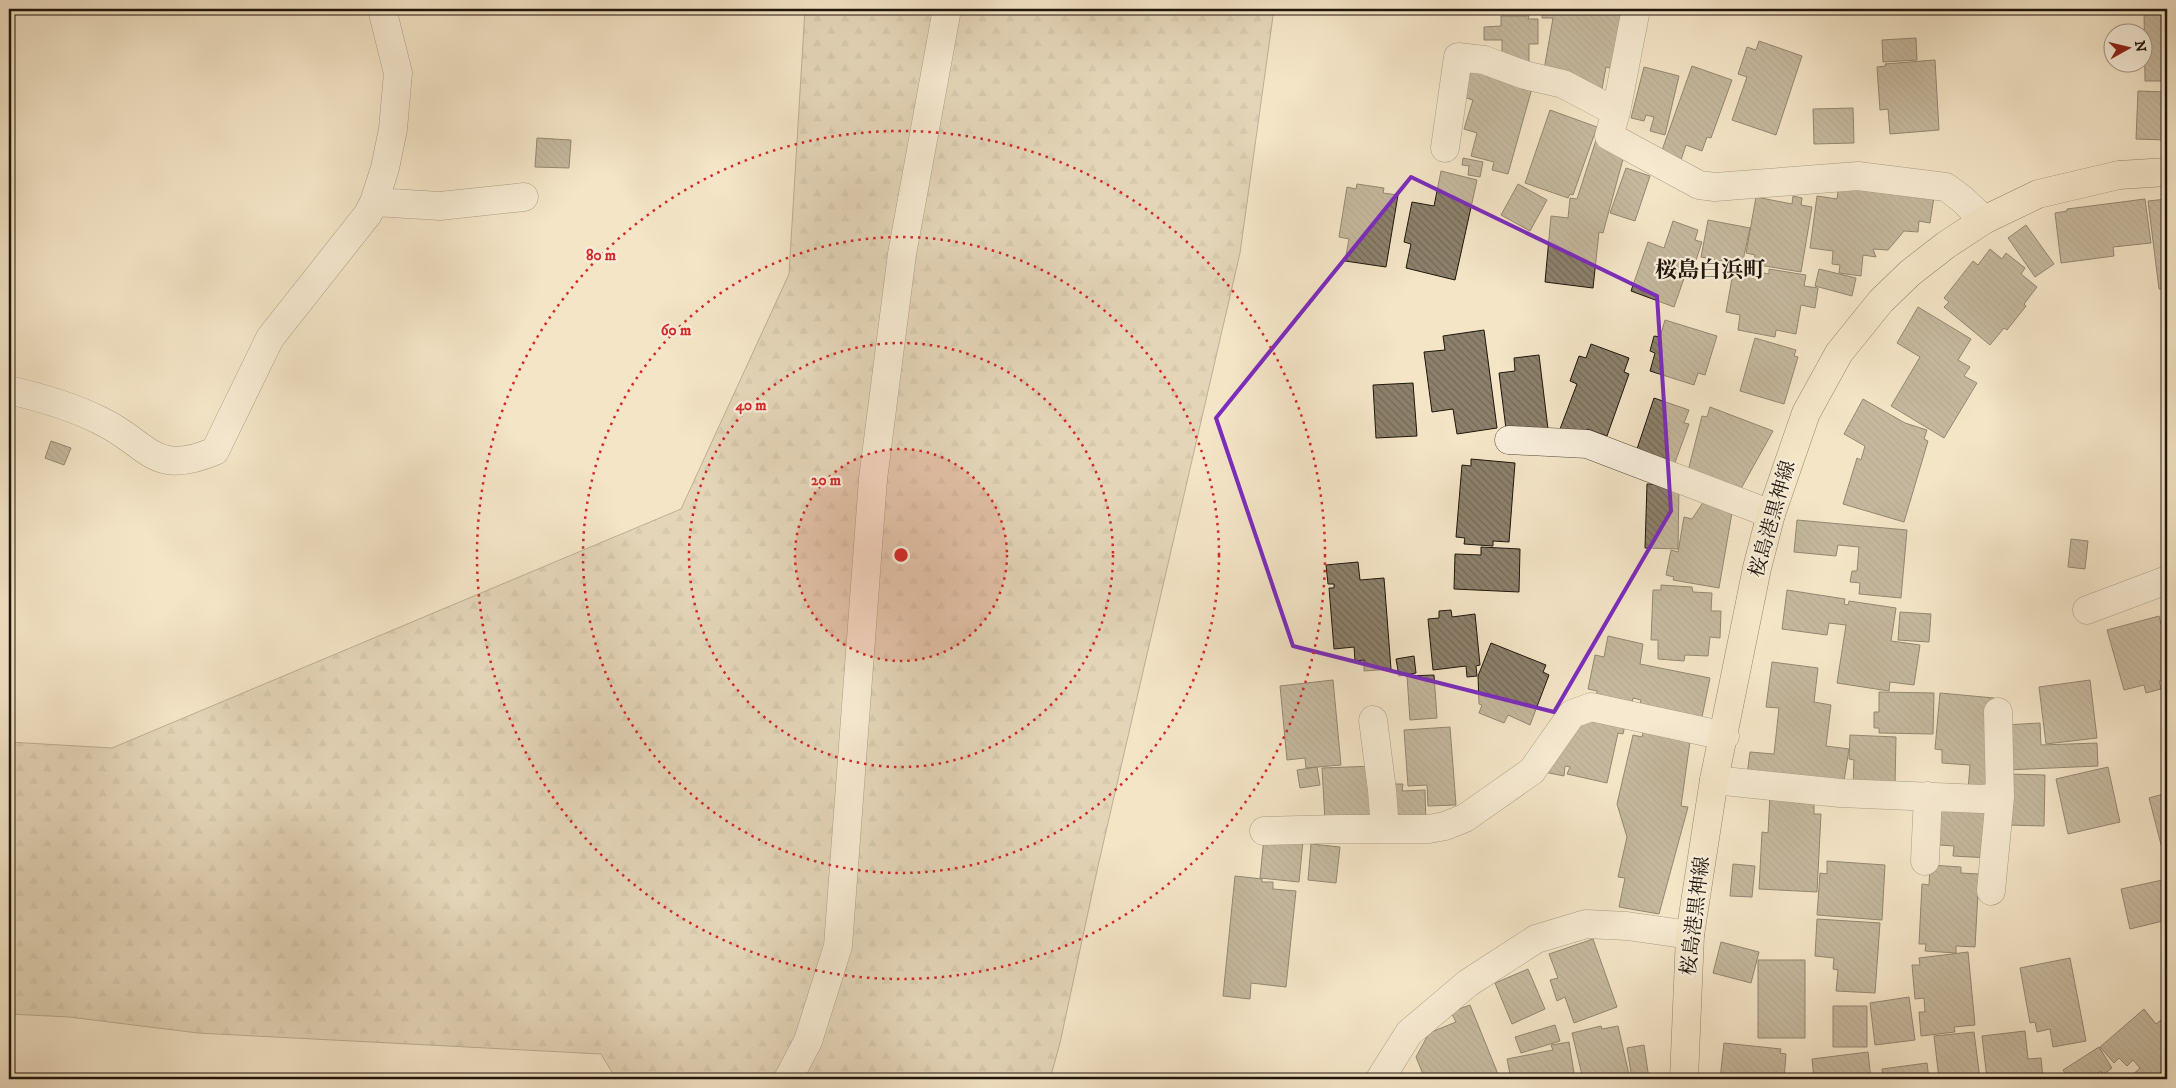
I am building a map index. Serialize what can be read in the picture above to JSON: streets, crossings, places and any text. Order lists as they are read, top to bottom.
{
  "streets": {
    "main road": ["桜島港黒神線"]
  },
  "districts": ["桜島白浜町"],
  "north": "right",
  "rings": [
    "80 m",
    "60 m",
    "40 m",
    "20 m"
  ]
}
